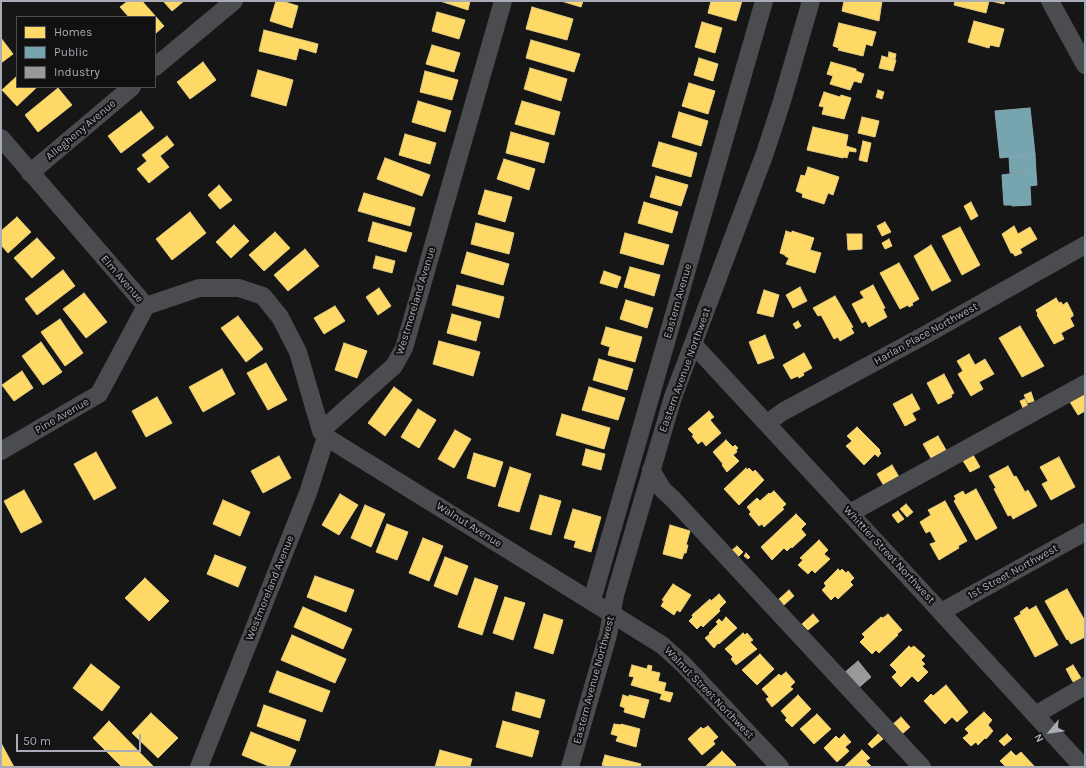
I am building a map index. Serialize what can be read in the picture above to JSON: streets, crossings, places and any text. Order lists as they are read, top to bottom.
{
  "streets": {
    "street": [
      "Allegheny Avenue",
      "Elm Avenue",
      "Westmoreland Avenue",
      "Eastern Avenue",
      "Harlan Place Northwest",
      "Eastern Avenue Northwest",
      "Pine Avenue",
      "Walnut Avenue",
      "Whittier Street Northwest",
      "1st Street Northwest",
      "Walnut Street Northwest"
    ]
  },
  "crossings": [
    ["Allegheny Avenue", "Elm Avenue"],
    ["Elm Avenue", "Westmoreland Avenue"],
    ["Elm Avenue", "Pine Avenue"],
    ["Elm Avenue", "Walnut Avenue"],
    ["Westmoreland Avenue", "Walnut Avenue"],
    ["Eastern Avenue", "Walnut Avenue"],
    ["Harlan Place Northwest", "Whittier Street Northwest"],
    ["Eastern Avenue Northwest", "Walnut Avenue"],
    ["Eastern Avenue Northwest", "Whittier Street Northwest"],
    ["Eastern Avenue Northwest", "Walnut Street Northwest"],
    ["Walnut Avenue", "Walnut Street Northwest"],
    ["Whittier Street Northwest", "1st Street Northwest"]
  ],
  "legend": ["Homes", "Public", "Industry"],
  "scale_bar": "50 m",
  "north": "bottom left"
}
